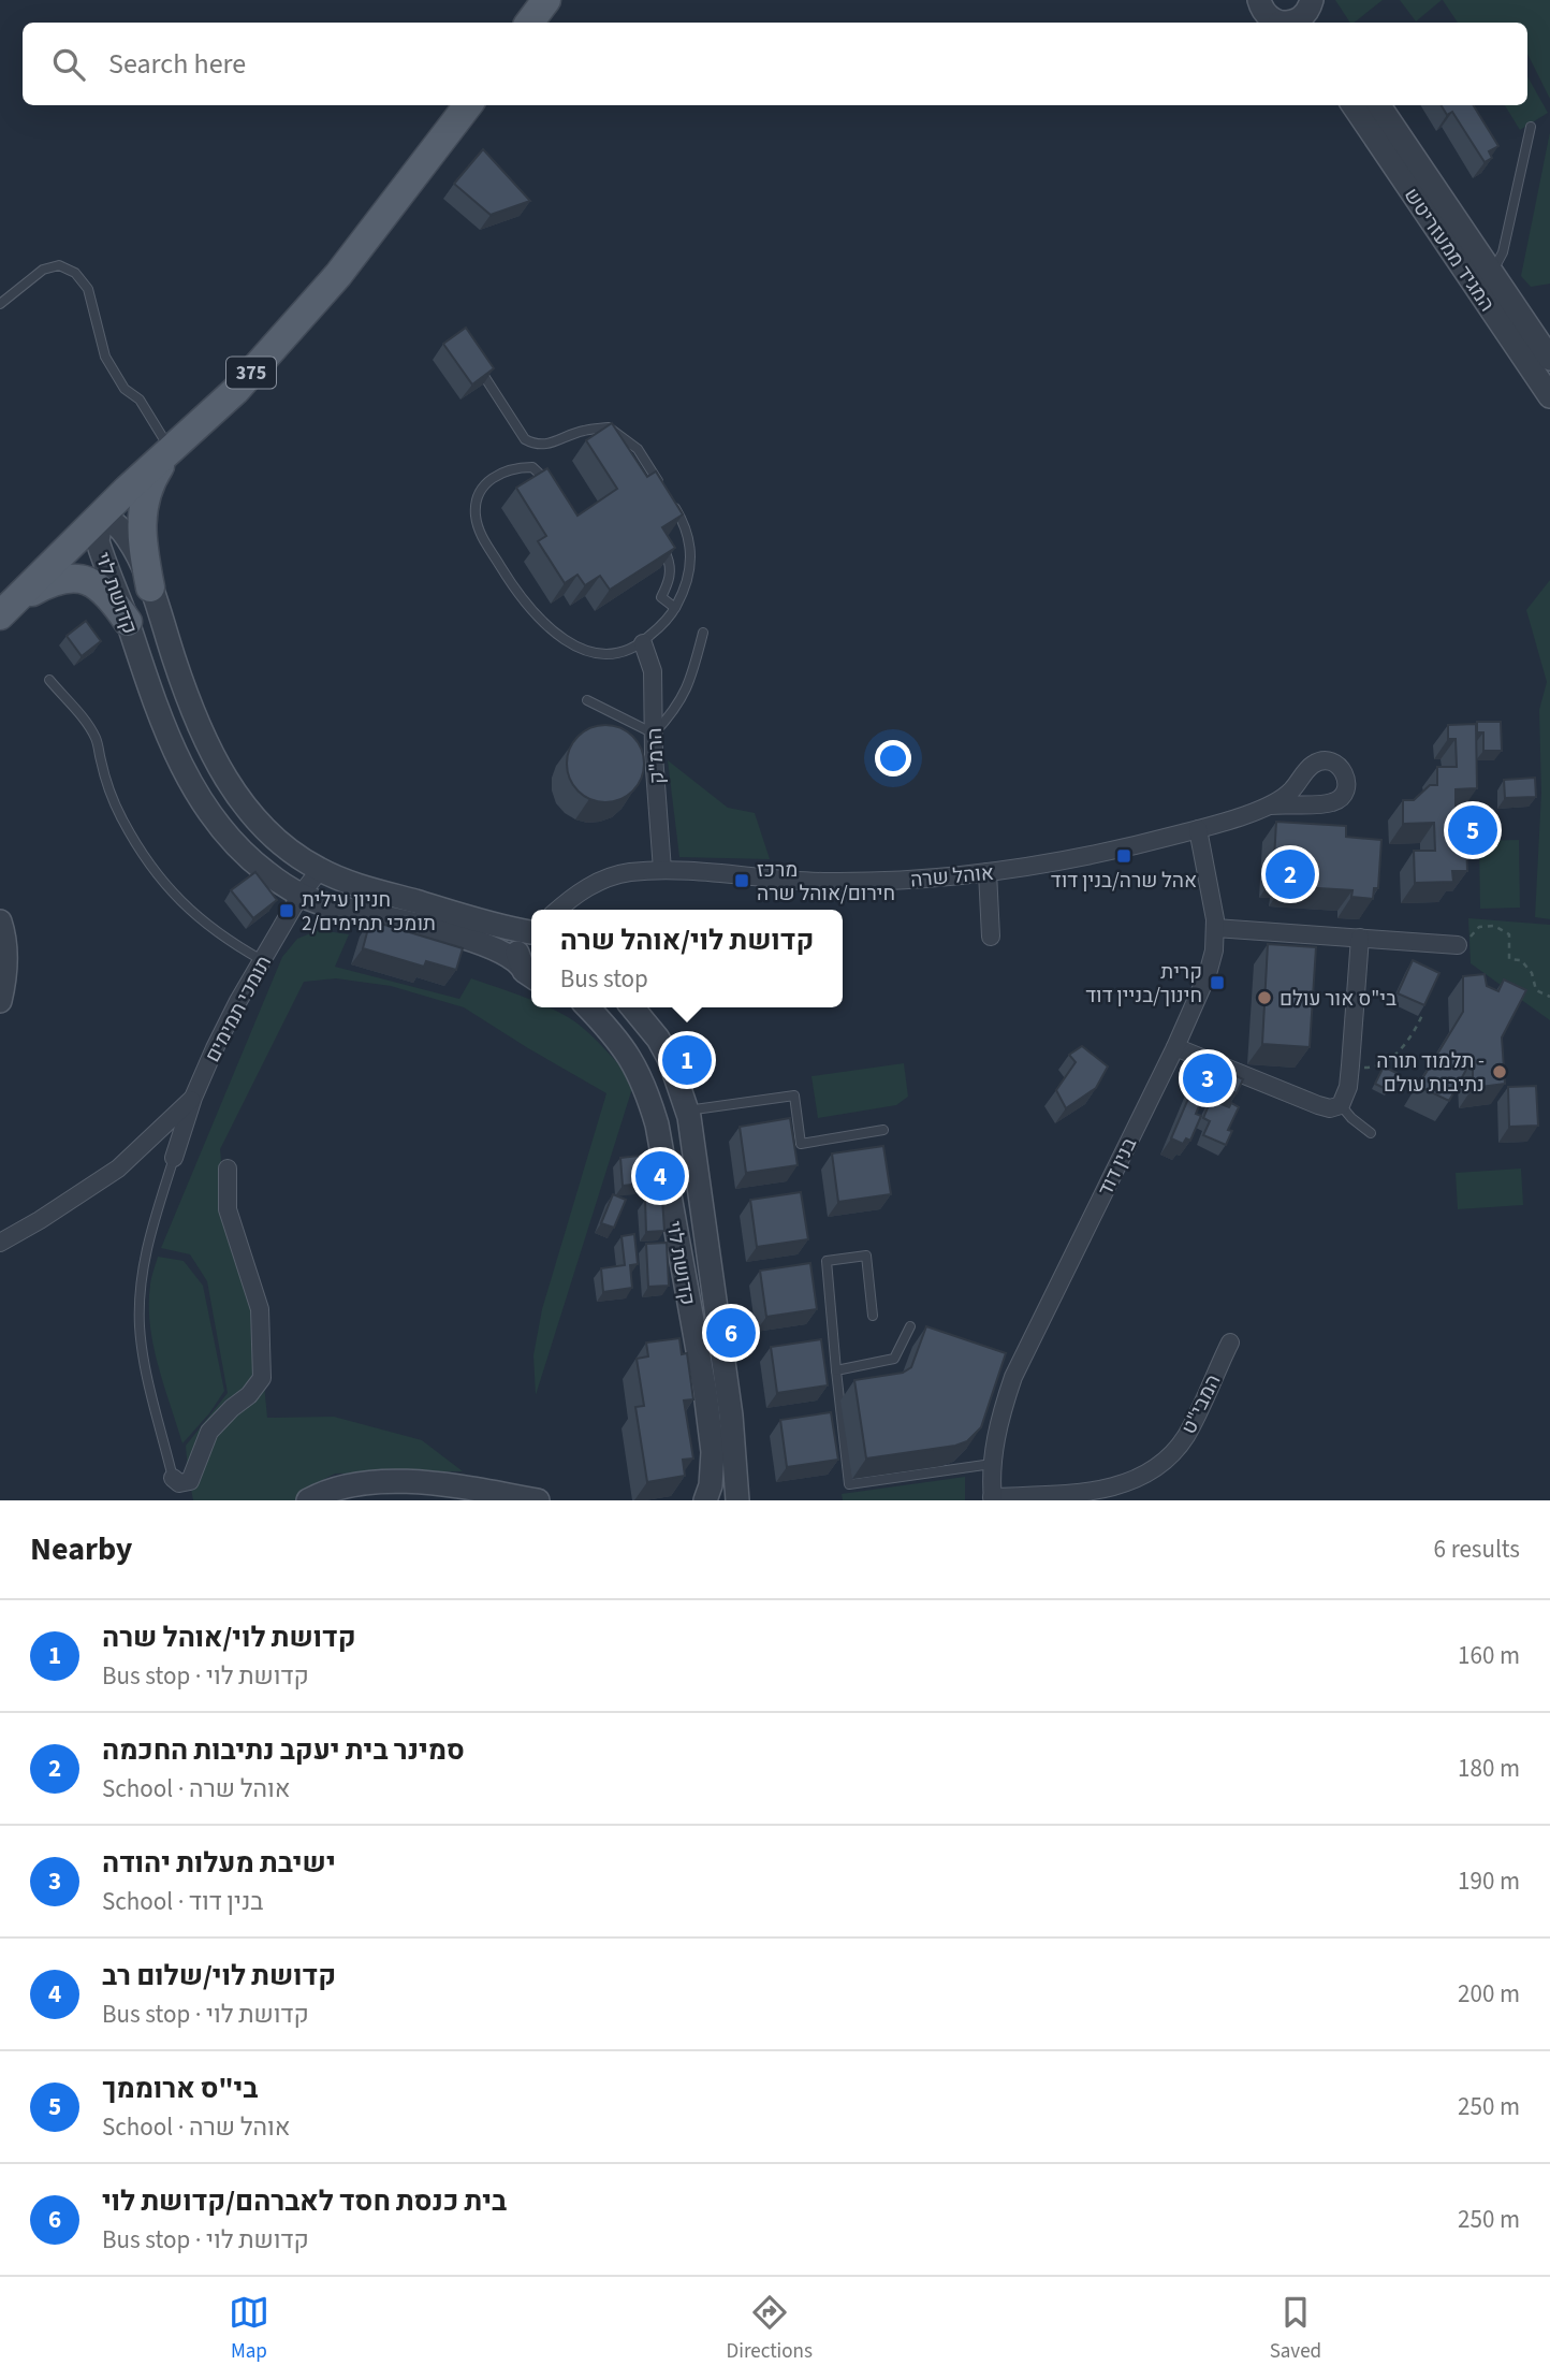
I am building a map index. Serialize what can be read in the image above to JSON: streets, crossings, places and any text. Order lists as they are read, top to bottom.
{
  "streets": {
    "main road": ["375"],
    "street": [
      "המגיד ממעזריטש",
      "קדושת לוי",
      "הרמ\"ק",
      "אוהל שרה",
      "תומכי תמימים",
      "בנין דוד",
      "המבי\"ט"
    ]
  },
  "crossings": [
    ["375", "קדושת לוי"],
    ["קדושת לוי", "תומכי תמימים"],
    ["הרמ\"ק", "אוהל שרה"],
    ["אוהל שרה", "בנין דוד"],
    ["בנין דוד", "המבי\"ט"]
  ],
  "places": {
    "transit": [
      "אהל שרה/בנין דוד",
      "מרכז חירום/אוהל שרה",
      "חניון עילית 2/תומכי תמימים",
      "קרית חינוך/בניין דוד"
    ],
    "other": ["בי\"ס אור עולם", "תלמוד תורה - נתיבות עולם"]
  },
  "page": {
    "search": "Search here",
    "pins": [
      "5",
      "2",
      "1",
      "3",
      "4",
      "6"
    ],
    "popup": ["קדושת לוי/אוהל שרה", "Bus stop"],
    "heading": ["Nearby", "6 results"],
    "list": [
      {
        "mark": "1",
        "name": "קדושת לוי/אוהל שרה",
        "note": "Bus stop · קדושת לוי",
        "value": "160 m"
      },
      {
        "mark": "2",
        "name": "סמינר בית יעקב נתיבות החכמה",
        "note": "School · אוהל שרה",
        "value": "180 m"
      },
      {
        "mark": "3",
        "name": "ישיבת מעלות יהודה",
        "note": "School · בנין דוד",
        "value": "190 m"
      },
      {
        "mark": "4",
        "name": "קדושת לוי/שלום רב",
        "note": "Bus stop · קדושת לוי",
        "value": "200 m"
      },
      {
        "mark": "5",
        "name": "בי\"ס ארוממך",
        "note": "School · אוהל שרה",
        "value": "250 m"
      },
      {
        "mark": "6",
        "name": "בית כנסת חסד לאברהם/קדושת לוי",
        "note": "Bus stop · קדושת לוי",
        "value": "250 m"
      }
    ],
    "nav": ["Map", "Directions", "Saved"]
  }
}
